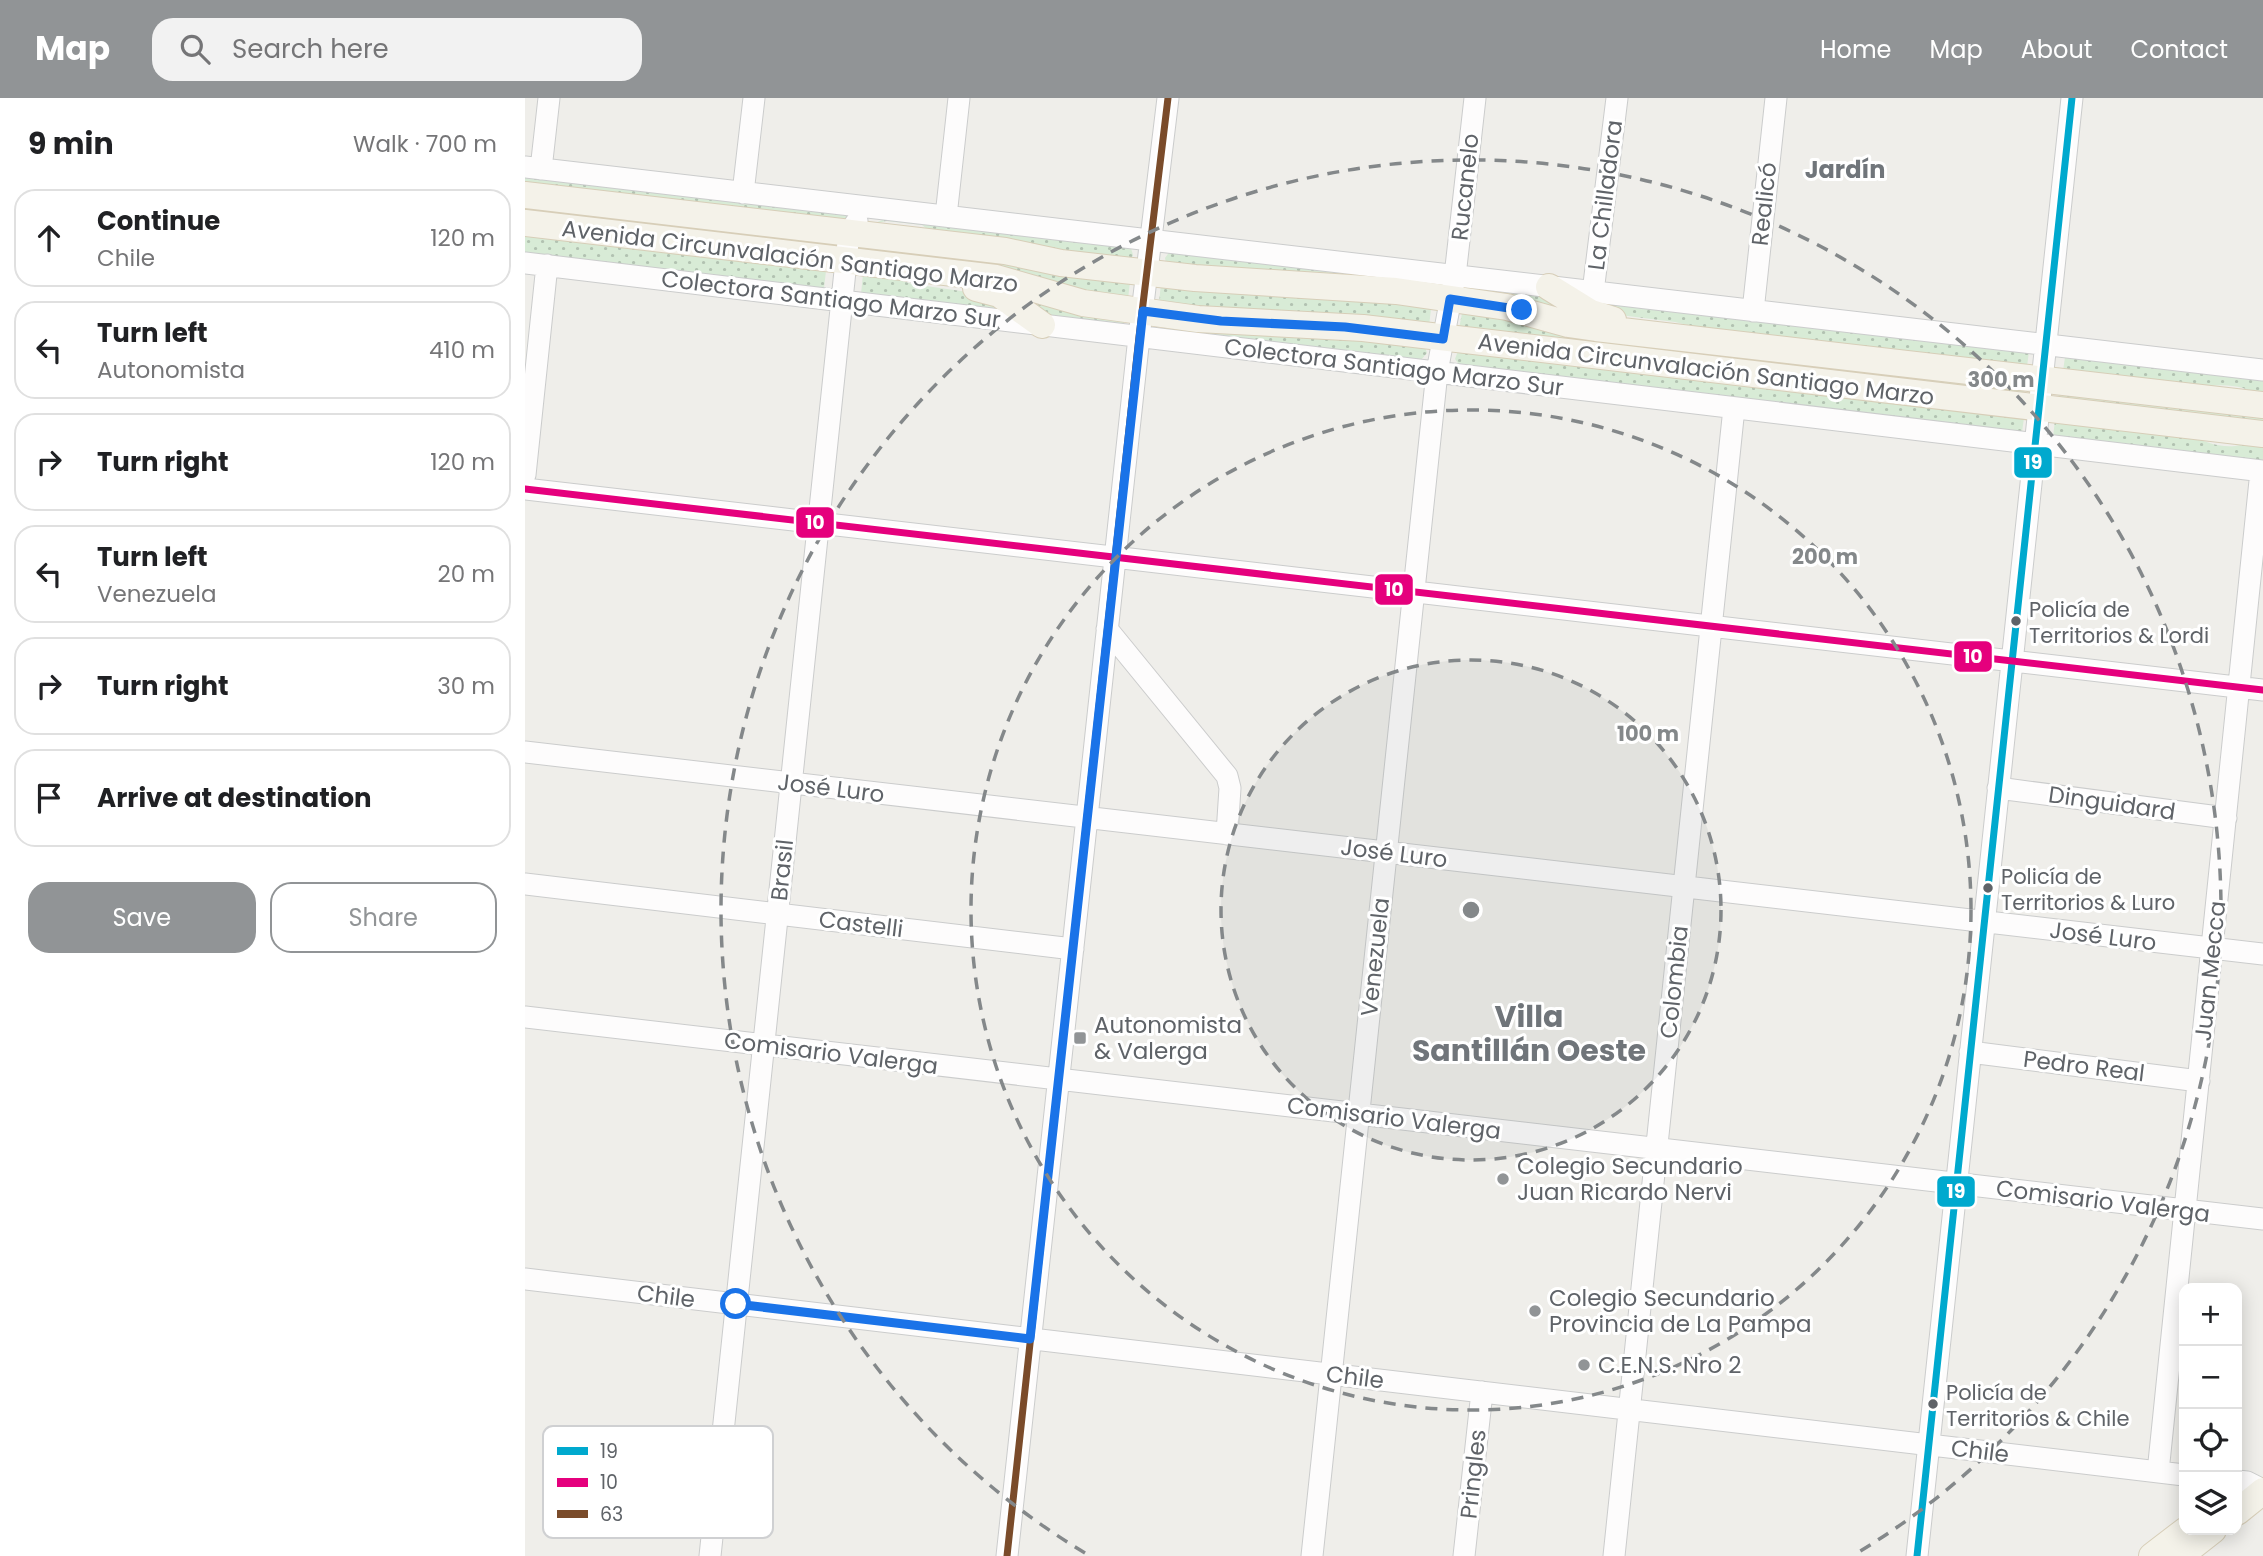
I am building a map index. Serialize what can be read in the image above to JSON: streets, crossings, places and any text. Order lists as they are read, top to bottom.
{
  "streets": {
    "main road": ["Avenida Circunvalación Santiago Marzo"],
    "street": [
      "Rucanelo",
      "La Chilladora",
      "Realicó",
      "Colectora Santiago Marzo Sur",
      "José Luro",
      "Dinguidard",
      "Brasil",
      "Castelli",
      "Venezuela",
      "Juan Mecca",
      "Colombia",
      "Comisario Valerga",
      "Pedro Real",
      "Chile",
      "Pringles"
    ]
  },
  "crossings": [
    ["Rucanelo", "Avenida Circunvalación Santiago Marzo"],
    ["Rucanelo", "Venezuela"],
    ["Avenida Circunvalación Santiago Marzo", "Colectora Santiago Marzo Sur"],
    ["Avenida Circunvalación Santiago Marzo", "Brasil"],
    ["Avenida Circunvalación Santiago Marzo", "Venezuela"],
    ["Colectora Santiago Marzo Sur", "Brasil"],
    ["Colectora Santiago Marzo Sur", "Venezuela"],
    ["Colectora Santiago Marzo Sur", "Juan Mecca"],
    ["Colectora Santiago Marzo Sur", "Colombia"],
    ["José Luro", "Brasil"],
    ["José Luro", "Venezuela"],
    ["José Luro", "Juan Mecca"],
    ["José Luro", "Colombia"],
    ["Dinguidard", "Juan Mecca"],
    ["Brasil", "Castelli"],
    ["Brasil", "Comisario Valerga"],
    ["Brasil", "Chile"],
    ["Venezuela", "Comisario Valerga"],
    ["Venezuela", "Chile"],
    ["Juan Mecca", "Comisario Valerga"],
    ["Juan Mecca", "Pedro Real"],
    ["Juan Mecca", "Chile"],
    ["Colombia", "Comisario Valerga"],
    ["Colombia", "Chile"],
    ["Chile", "Pringles"]
  ],
  "districts": ["Jardín", "Villa Santillán Oeste"],
  "places": {
    "other": [
      "Policía de Territorios & Lordi",
      "Policía de Territorios & Luro",
      "Colegio Secundario Juan Ricardo Nervi",
      "Colegio Secundario Provincia de La Pampa",
      "C.E.N.S. Nro 2",
      "Policía de Territorios & Chile"
    ],
    "transit": ["Autonomista & Valerga"]
  },
  "lines": ["transit line 19", "transit line 63", "transit line 10"],
  "legend": ["19", "10", "63"],
  "page": {
    "header": "Map",
    "search": "Search here",
    "nav": [
      "Home",
      "Map",
      "About",
      "Contact"
    ],
    "heading": ["9 min", "Walk · 700 m"],
    "list": [
      ["Continue", "Chile", "120 m"],
      ["Turn left", "Autonomista", "410 m"],
      ["Turn right", "120 m"],
      ["Turn left", "Venezuela", "20 m"],
      ["Turn right", "30 m"],
      "Arrive at destination"
    ],
    "buttons": ["Save", "Share"],
    "map_buttons": ["+", "−"]
  },
  "rings": ["300 m", "200 m", "100 m"]
}
